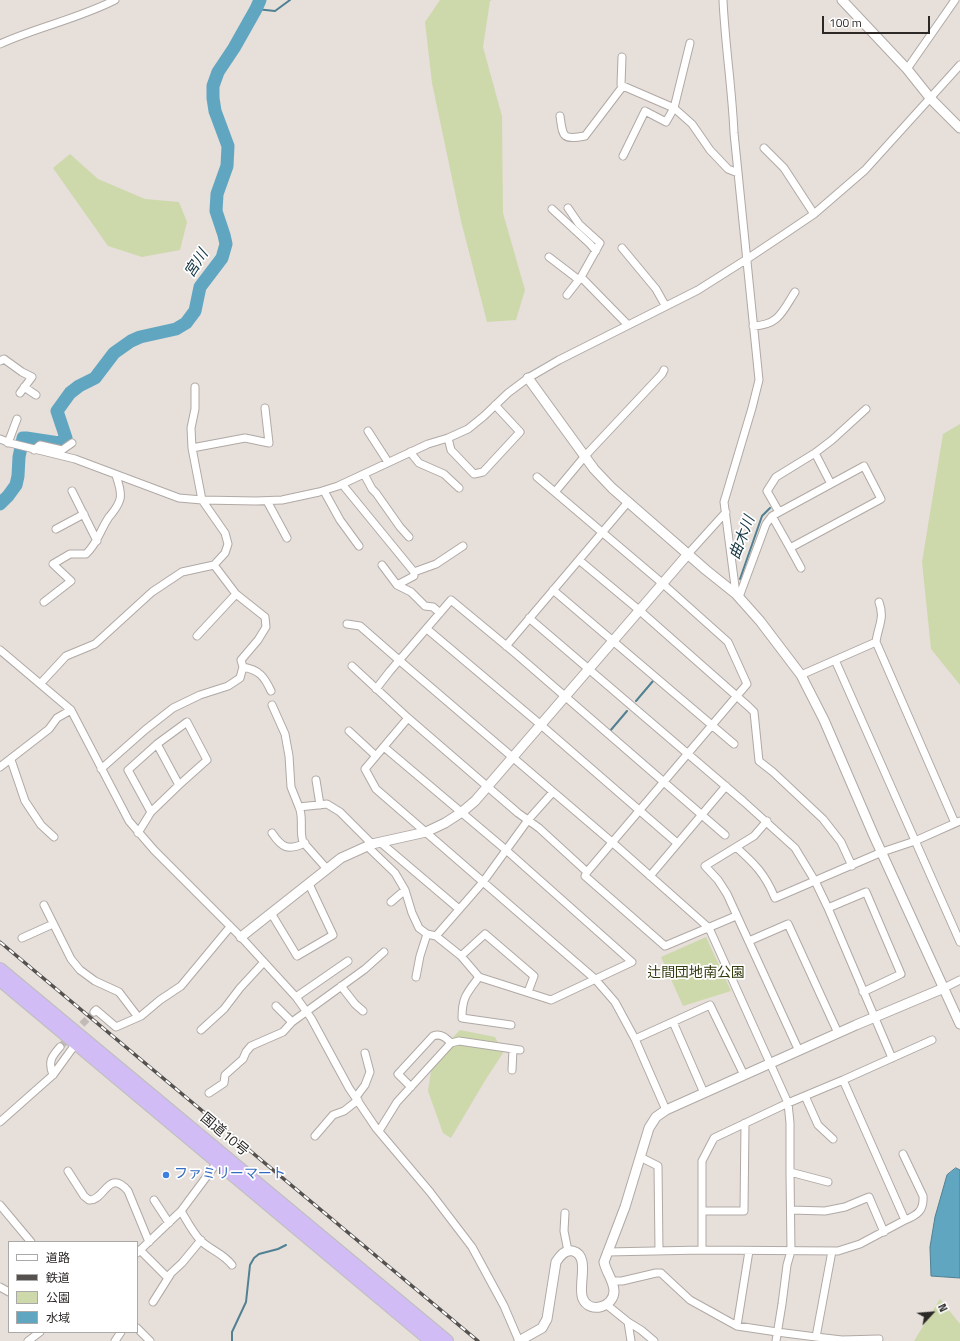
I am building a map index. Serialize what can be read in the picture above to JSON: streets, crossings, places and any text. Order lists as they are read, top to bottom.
{
  "streets": {
    "highway": ["国道10号"]
  },
  "water": ["宮川", "曲木川"],
  "parks": ["辻間団地南公園"],
  "places": ["ファミリーマート"],
  "legend": [
    "道路",
    "鉄道",
    "公園",
    "水域"
  ],
  "scale_bar": "100 m",
  "north": "top right"
}
